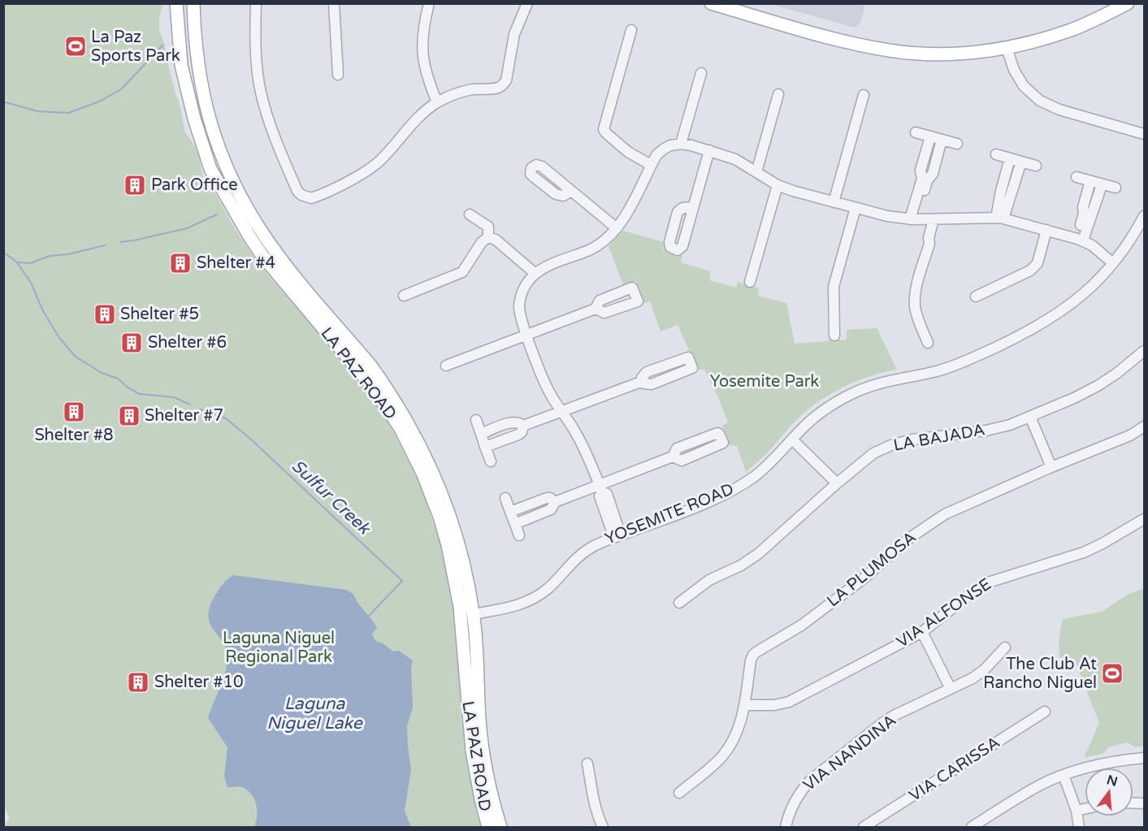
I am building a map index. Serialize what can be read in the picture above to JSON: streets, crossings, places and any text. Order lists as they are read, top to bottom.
{
  "streets": {
    "main road": ["LA PAZ ROAD"],
    "street": [
      "LA BAJADA",
      "YOSEMITE ROAD",
      "LA PLUMOSA",
      "VIA ALFONSE",
      "VIA NANDINA",
      "VIA CARISSA"
    ]
  },
  "crossings": [
    ["LA PAZ ROAD", "YOSEMITE ROAD"],
    ["LA PLUMOSA", "VIA ALFONSE"]
  ],
  "water": ["Sulfur Creek", "Laguna Niguel Lake"],
  "parks": ["Yosemite Park", "Laguna Niguel Regional Park"],
  "places": {
    "sports": ["La Paz Sports Park", "The Club At Rancho Niguel"],
    "building": [
      "Park Office",
      "Shelter #4",
      "Shelter #5",
      "Shelter #6",
      "Shelter #8",
      "Shelter #7",
      "Shelter #10"
    ]
  },
  "north": "top"
}
